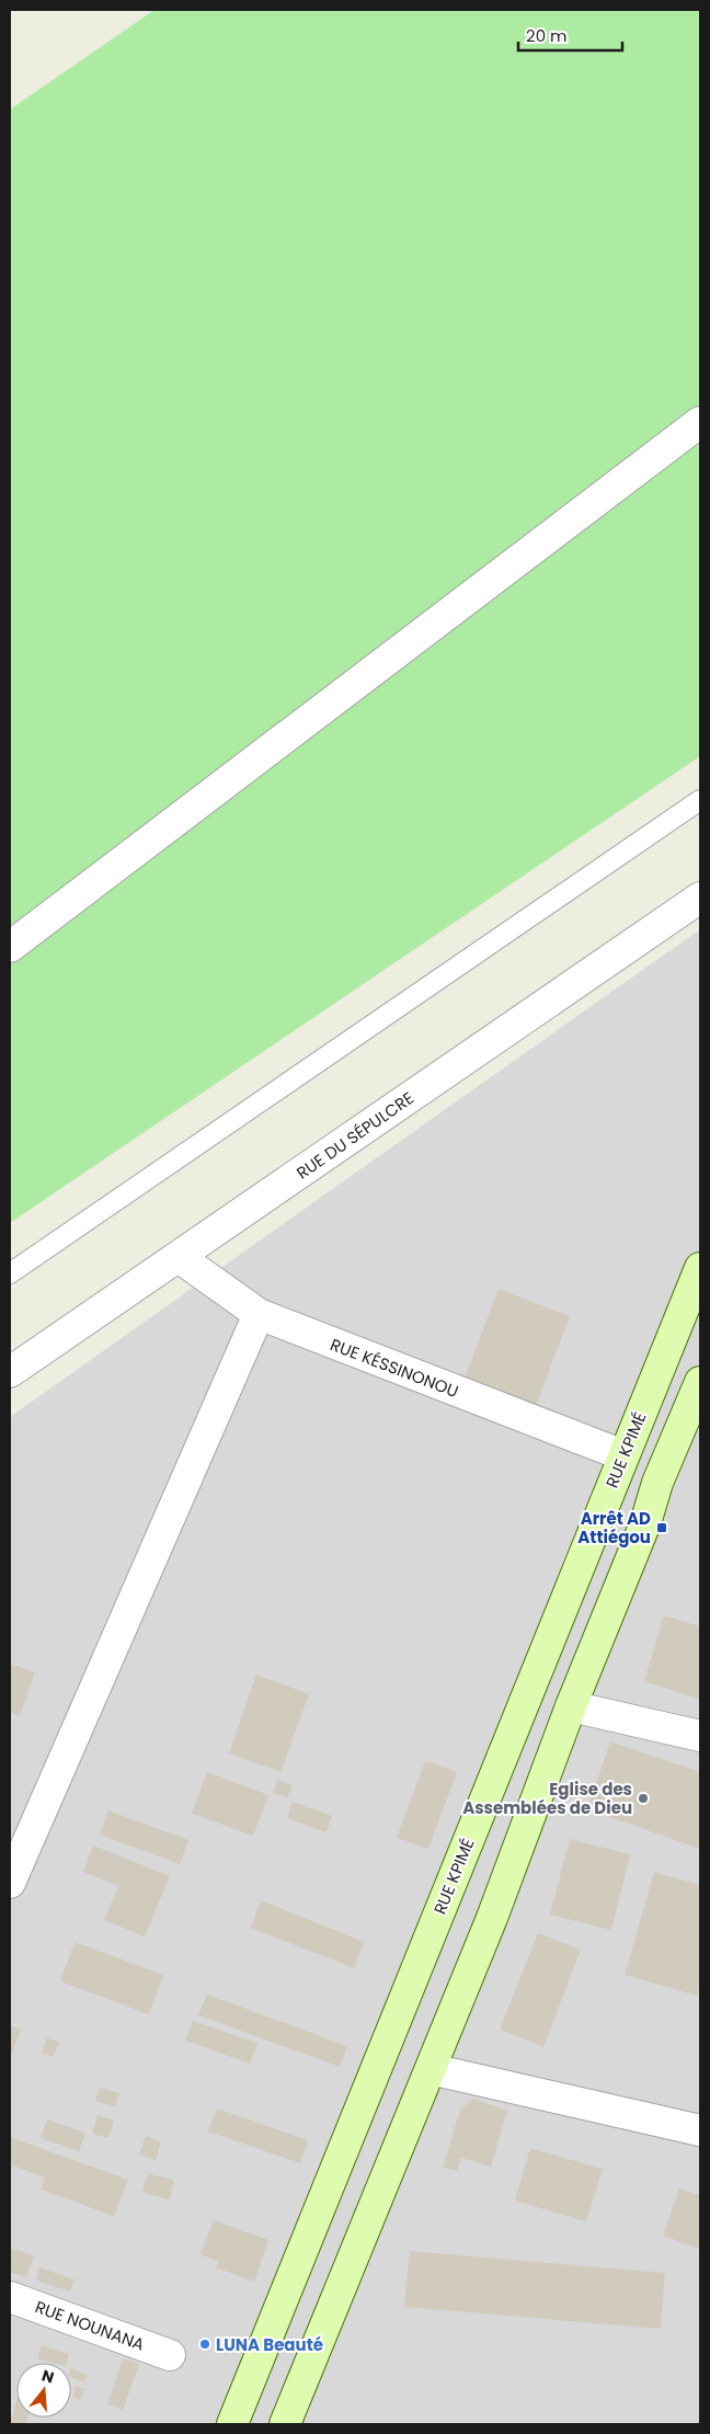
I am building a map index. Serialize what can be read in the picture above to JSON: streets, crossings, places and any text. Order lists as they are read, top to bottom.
{
  "streets": {
    "main road": ["RUE KPIMÉ"],
    "street": ["RUE DU SÉPULCRE", "RUE KÉSSINONOU", "RUE NOUNANA"]
  },
  "crossings": [
    ["RUE DU SÉPULCRE", "RUE KÉSSINONOU"],
    ["RUE KÉSSINONOU", "RUE KPIMÉ"]
  ],
  "places": {
    "transit": ["Arrêt AD Attiégou"],
    "other": ["Eglise des Assemblées de Dieu", "LUNA Beauté"]
  },
  "scale_bar": "20 m",
  "north": "top"
}
